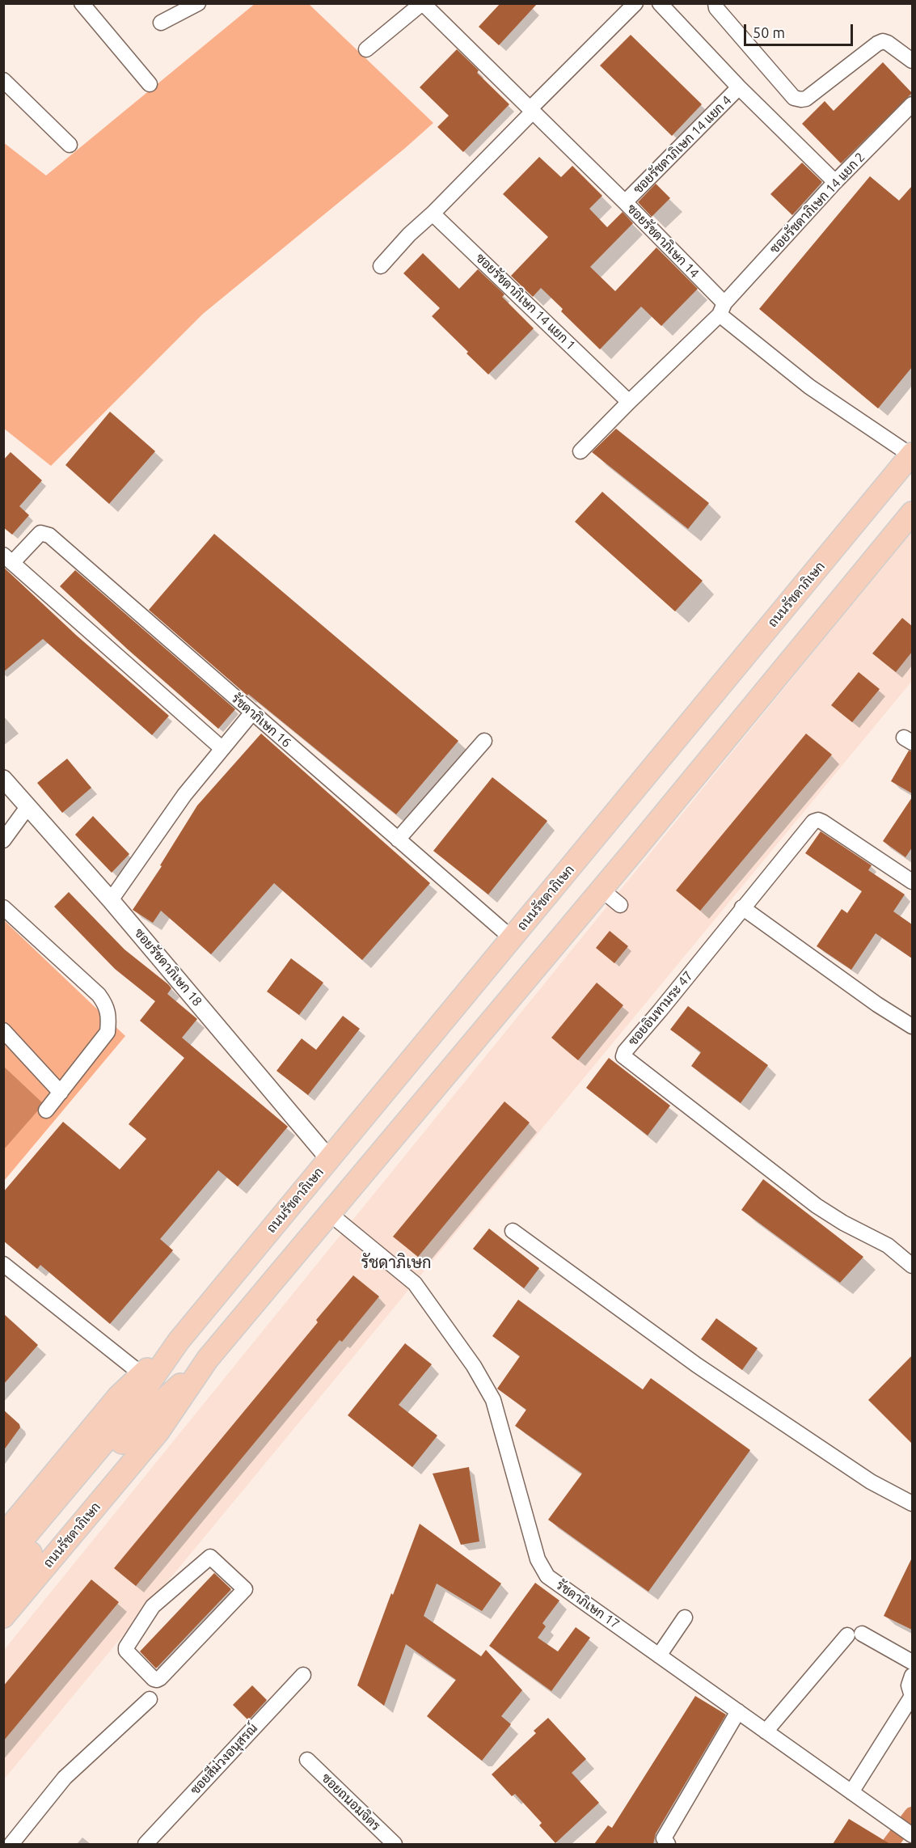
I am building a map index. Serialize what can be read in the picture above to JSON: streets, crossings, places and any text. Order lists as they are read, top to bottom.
{
  "streets": {
    "main road": ["ถนนรัชดาภิเษก"],
    "street": [
      "ซอยรัชดาภิเษก 14 แยก 4",
      "ซอยรัชดาภิเษก 14 แยก 2",
      "ซอยรัชดาภิเษก 14",
      "ซอยรัชดาภิเษก 14 แยก 1",
      "รัชดาภิเษก 16",
      "ซอยรัชดาภิเษก 18",
      "ซอยอินทามระ 47",
      "รัชดาภิเษก 17",
      "ซอยสีม่วงอนุสรณ์",
      "ซอยถนอมจิตร"
    ]
  },
  "crossings": [
    ["ซอยรัชดาภิเษก 14 แยก 4", "ซอยรัชดาภิเษก 14"],
    ["ซอยรัชดาภิเษก 14 แยก 2", "ซอยรัชดาภิเษก 14"],
    ["ซอยรัชดาภิเษก 14", "ถนนรัชดาภิเษก"],
    ["ถนนรัชดาภิเษก", "รัชดาภิเษก 16"],
    ["ถนนรัชดาภิเษก", "ซอยรัชดาภิเษก 18"],
    ["ถนนรัชดาภิเษก", "รัชดาภิเษก 17"]
  ],
  "districts": ["รัชดาภิเษก"],
  "scale_bar": "50 m"
}
